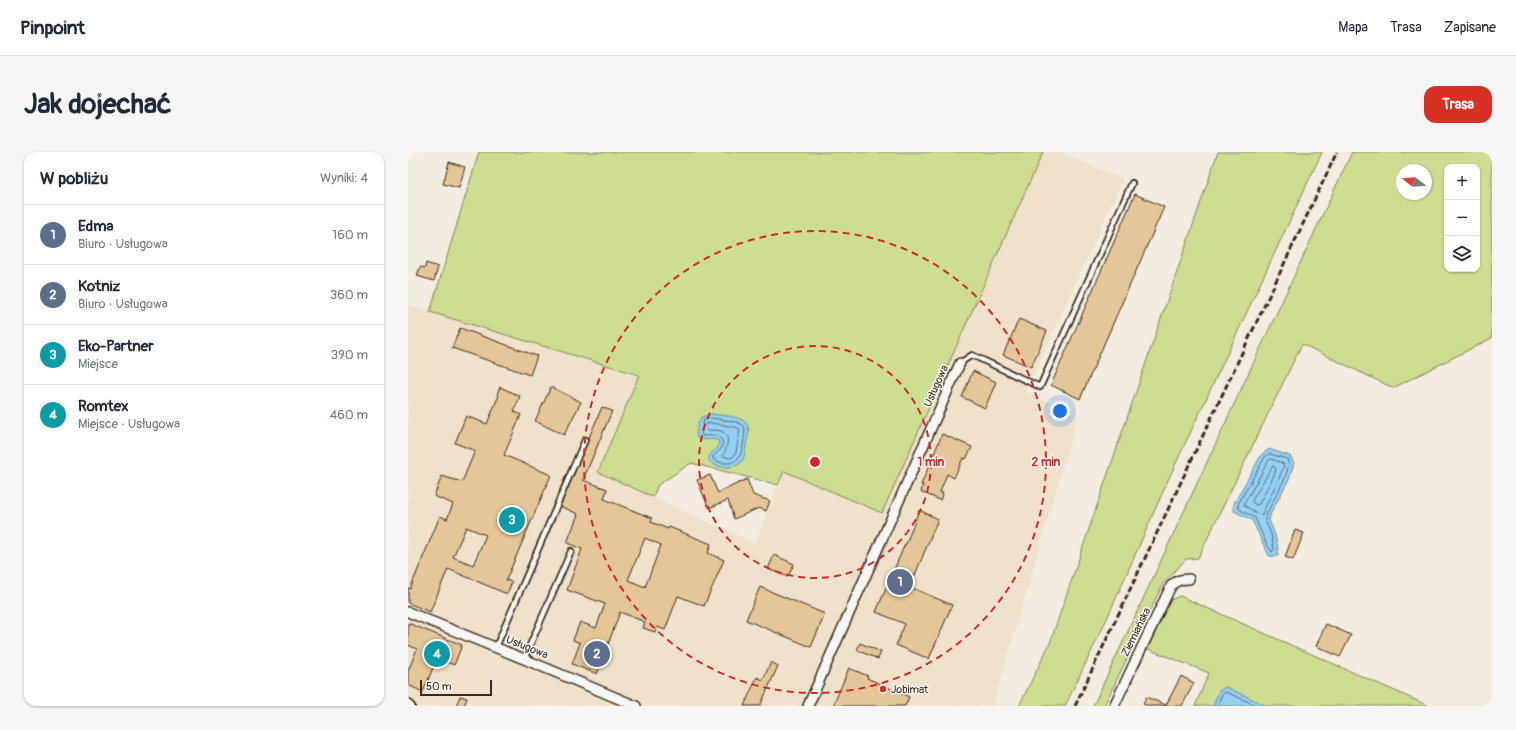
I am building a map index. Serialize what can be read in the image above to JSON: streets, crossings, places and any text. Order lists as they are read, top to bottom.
{
  "streets": {
    "street": ["Usługowa", "Ziemiańska"]
  },
  "places": ["Jobimat"],
  "scale_bar": "50 m",
  "north": "left",
  "page": {
    "header": "Pinpoint",
    "nav": ["Mapa", "Trasa", "Zapisane"],
    "buttons": "Trasa",
    "title": "Jak dojechać",
    "heading": ["W pobliżu", "Wyniki: 4"],
    "map_buttons": ["+", "−"],
    "list": [
      {
        "mark": "1",
        "name": "Edma",
        "note": "Biuro · Usługowa",
        "value": "160 m"
      },
      {
        "mark": "2",
        "name": "Kotniz",
        "note": "Biuro · Usługowa",
        "value": "360 m"
      },
      {
        "mark": "3",
        "name": "Eko-Partner",
        "note": "Miejsce",
        "value": "390 m"
      },
      {
        "mark": "4",
        "name": "Romtex",
        "note": "Miejsce · Usługowa",
        "value": "460 m"
      }
    ],
    "pins": [
      "3",
      "1",
      "2",
      "4"
    ],
    "scale": "50 m"
  },
  "rings": ["1 min", "2 min"]
}
